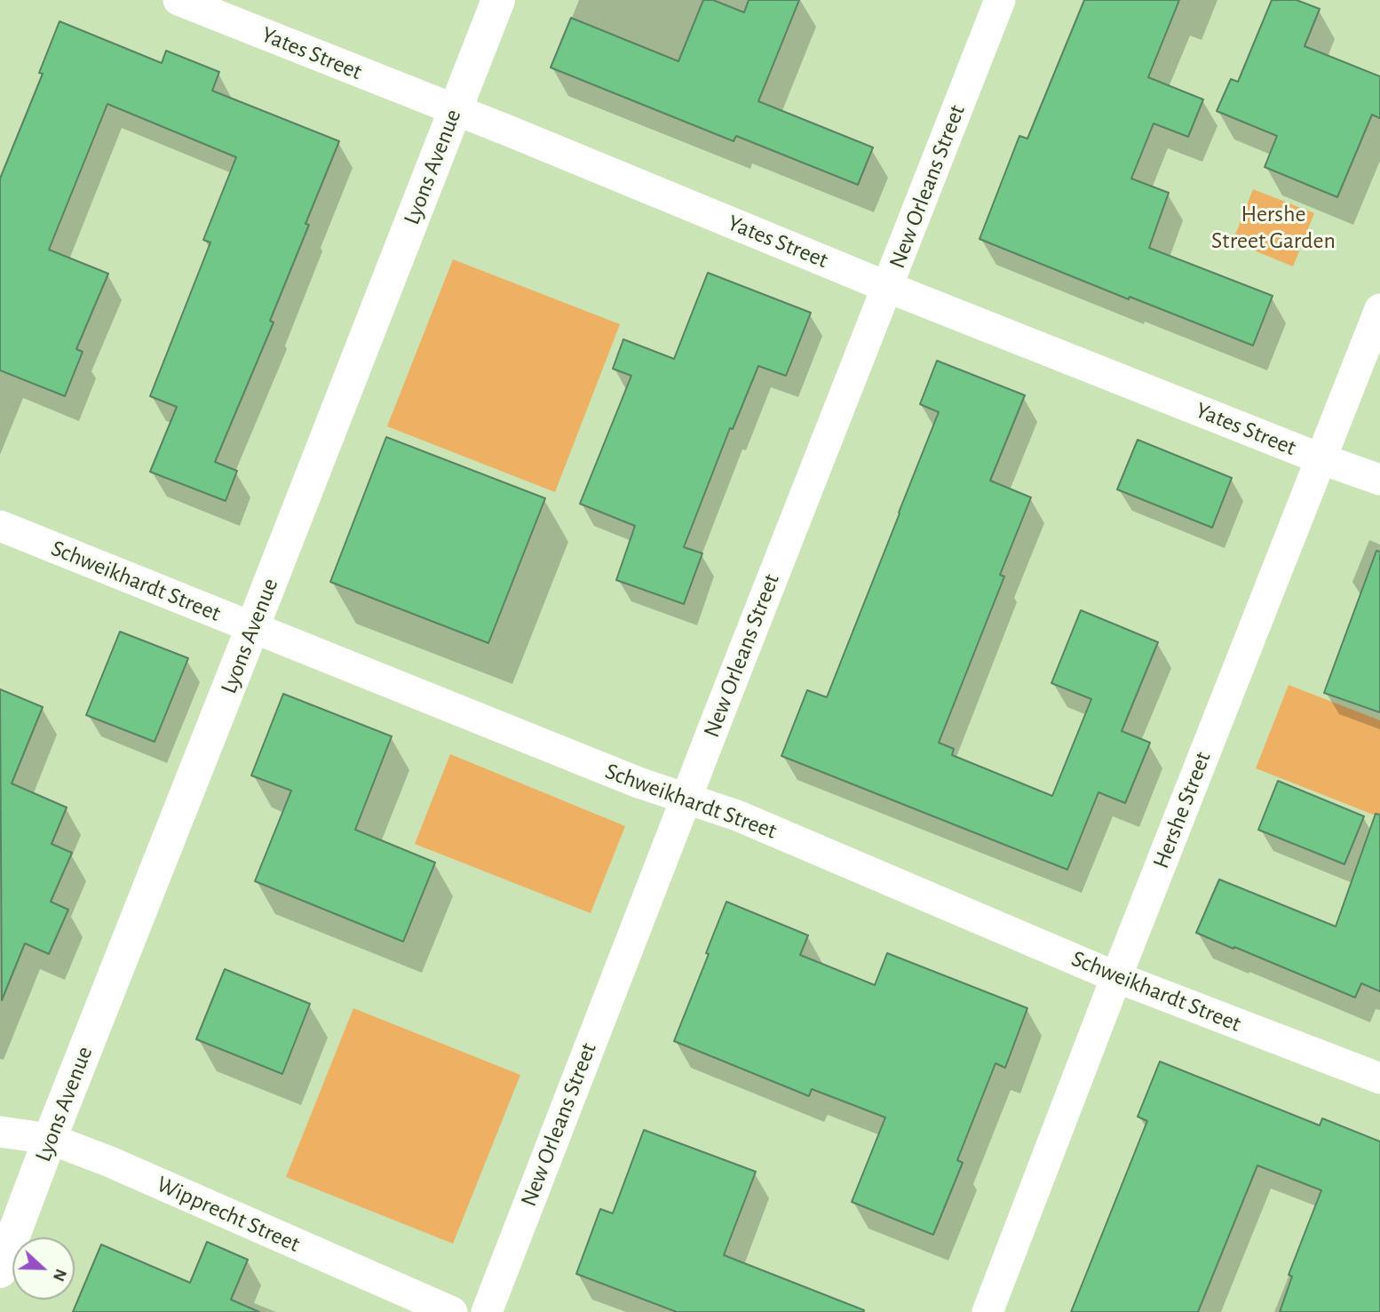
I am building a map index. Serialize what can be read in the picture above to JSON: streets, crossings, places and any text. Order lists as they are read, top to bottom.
{
  "streets": {
    "street": [
      "Yates Street",
      "Lyons Avenue",
      "New Orleans Street",
      "Schweikhardt Street",
      "Hershe Street",
      "Wipprecht Street"
    ]
  },
  "crossings": [
    ["Yates Street", "Lyons Avenue"],
    ["Yates Street", "New Orleans Street"],
    ["Yates Street", "Hershe Street"],
    ["Lyons Avenue", "Schweikhardt Street"],
    ["Lyons Avenue", "Wipprecht Street"],
    ["New Orleans Street", "Schweikhardt Street"],
    ["Schweikhardt Street", "Hershe Street"]
  ],
  "parks": ["Hershe Street Garden"],
  "north": "right"
}
